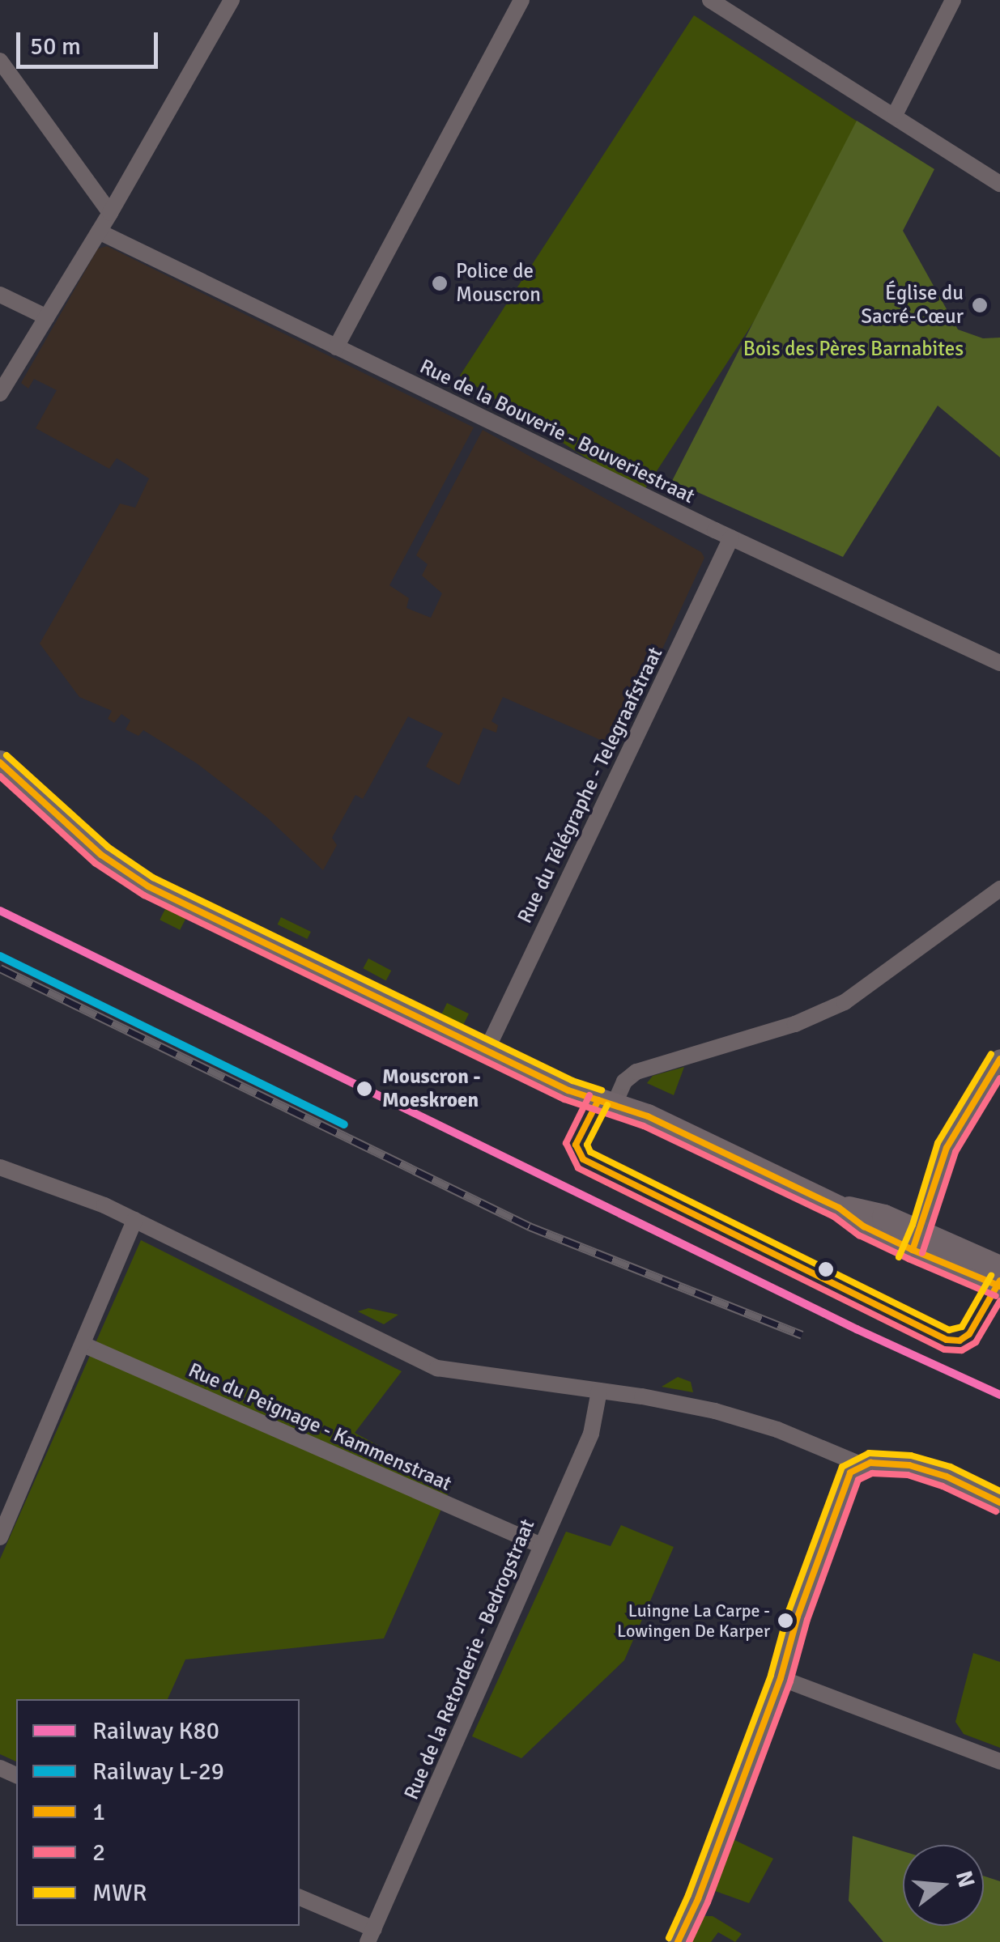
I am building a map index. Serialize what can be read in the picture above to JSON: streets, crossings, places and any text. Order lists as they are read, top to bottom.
{
  "streets": {
    "street": [
      "Rue de la Bouverie - Bouveriestraat",
      "Rue du Télégraphe - Telegraafstraat",
      "Rue du Peignage - Kammenstraat",
      "Rue de la Retorderie - Bedrogstraat"
    ]
  },
  "crossings": [
    ["Rue de la Bouverie - Bouveriestraat", "Rue du Télégraphe - Telegraafstraat"],
    ["Rue du Peignage - Kammenstraat", "Rue de la Retorderie - Bedrogstraat"]
  ],
  "parks": ["Bois des Pères Barnabites"],
  "places": [
    "Police de Mouscron",
    "Église du Sacré-Cœur",
    "Mouscron - Moeskroen",
    "Luingne La Carpe - Lowingen De Karper"
  ],
  "lines": [
    "transit line MWR",
    "transit line 1",
    "transit line 2",
    "rail line K80",
    "rail line L-29"
  ],
  "legend": [
    "Railway K80",
    "Railway L-29",
    "1",
    "2",
    "MWR"
  ],
  "scale_bar": "50 m",
  "north": "right"
}
